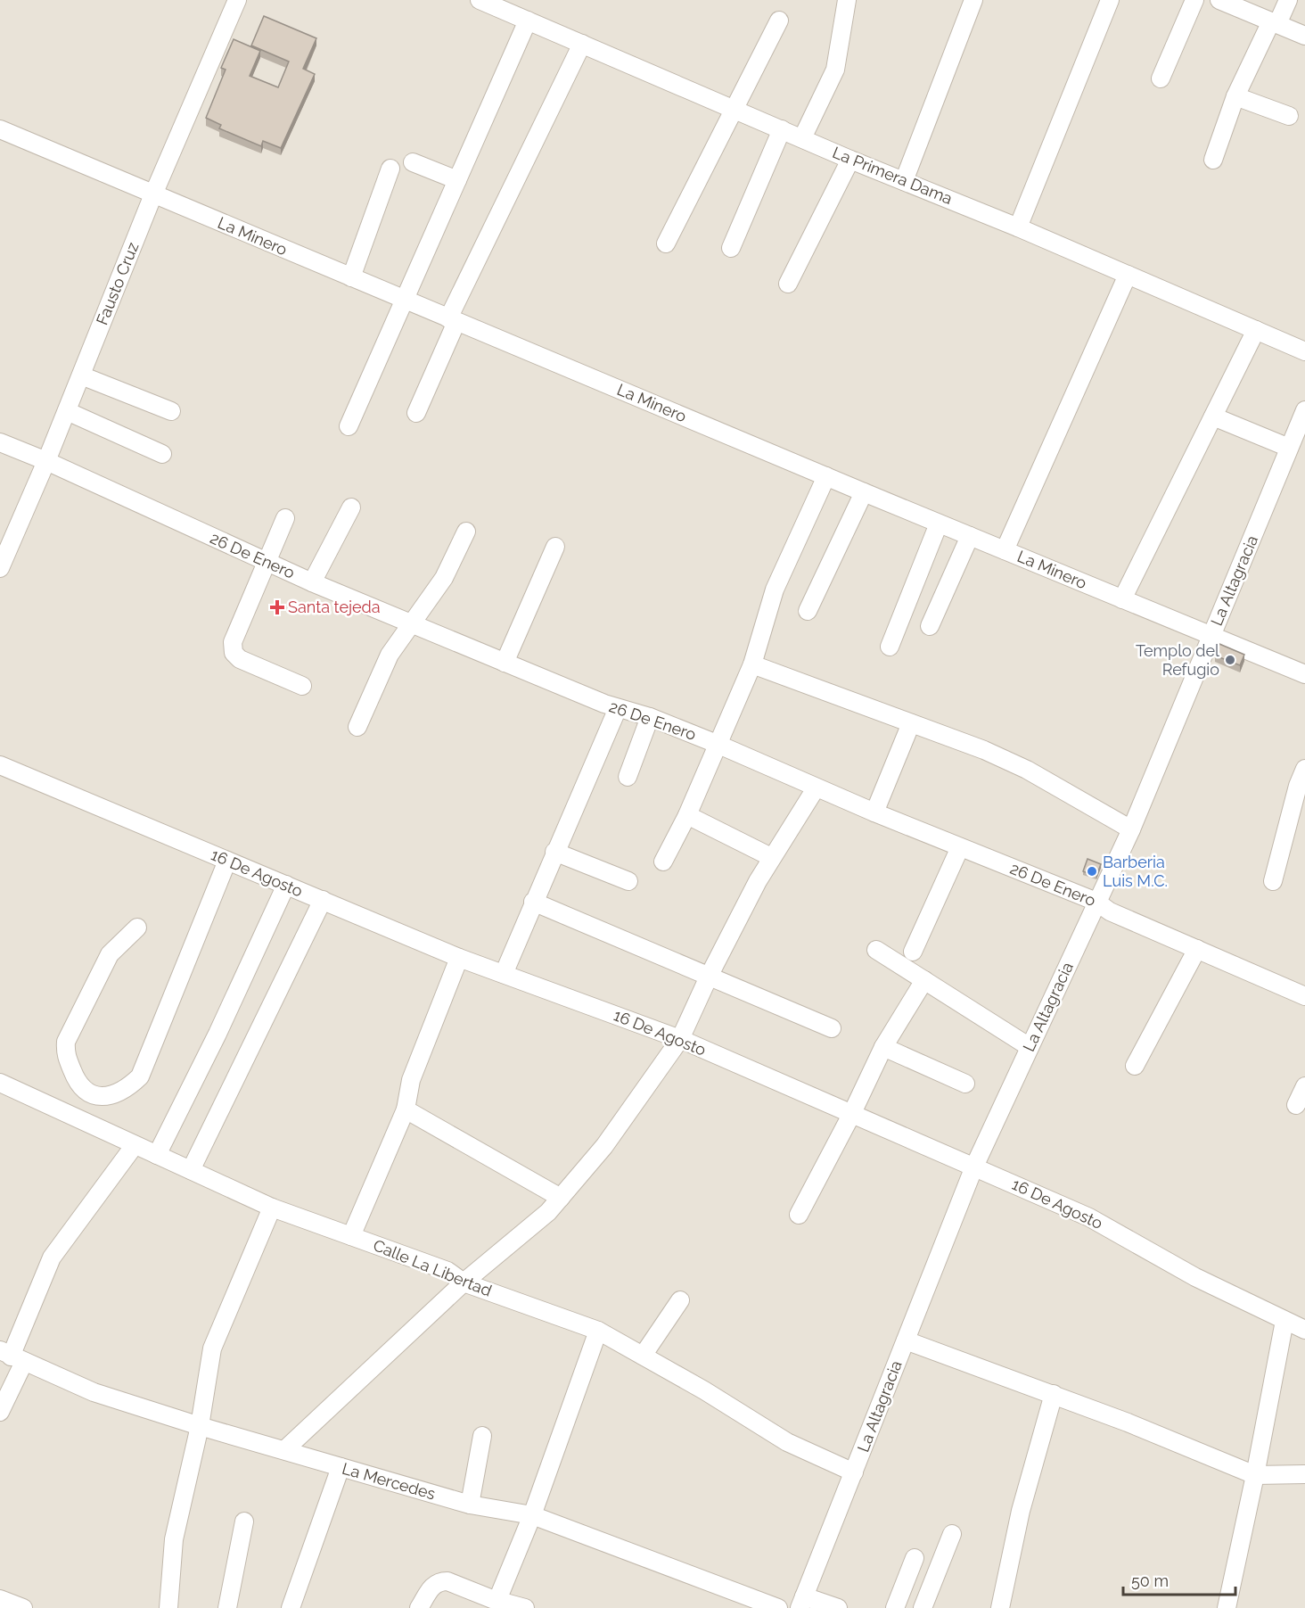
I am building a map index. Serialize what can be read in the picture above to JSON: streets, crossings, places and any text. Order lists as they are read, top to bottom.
{
  "streets": {
    "street": [
      "La Primera Dama",
      "La Minero",
      "Fausto Cruz",
      "26 De Enero",
      "La Altagracia",
      "16 De Agosto",
      "Calle La Libertad",
      "La Mercedes"
    ]
  },
  "crossings": [
    ["La Minero", "Fausto Cruz"],
    ["La Minero", "La Altagracia"],
    ["Fausto Cruz", "26 De Enero"],
    ["26 De Enero", "La Altagracia"],
    ["La Altagracia", "16 De Agosto"],
    ["La Altagracia", "Calle La Libertad"]
  ],
  "places": {
    "health": ["Santa tejeda"],
    "other": ["Templo del Refugio", "Barberia Luis M.C."]
  },
  "scale_bar": "50 m"
}
